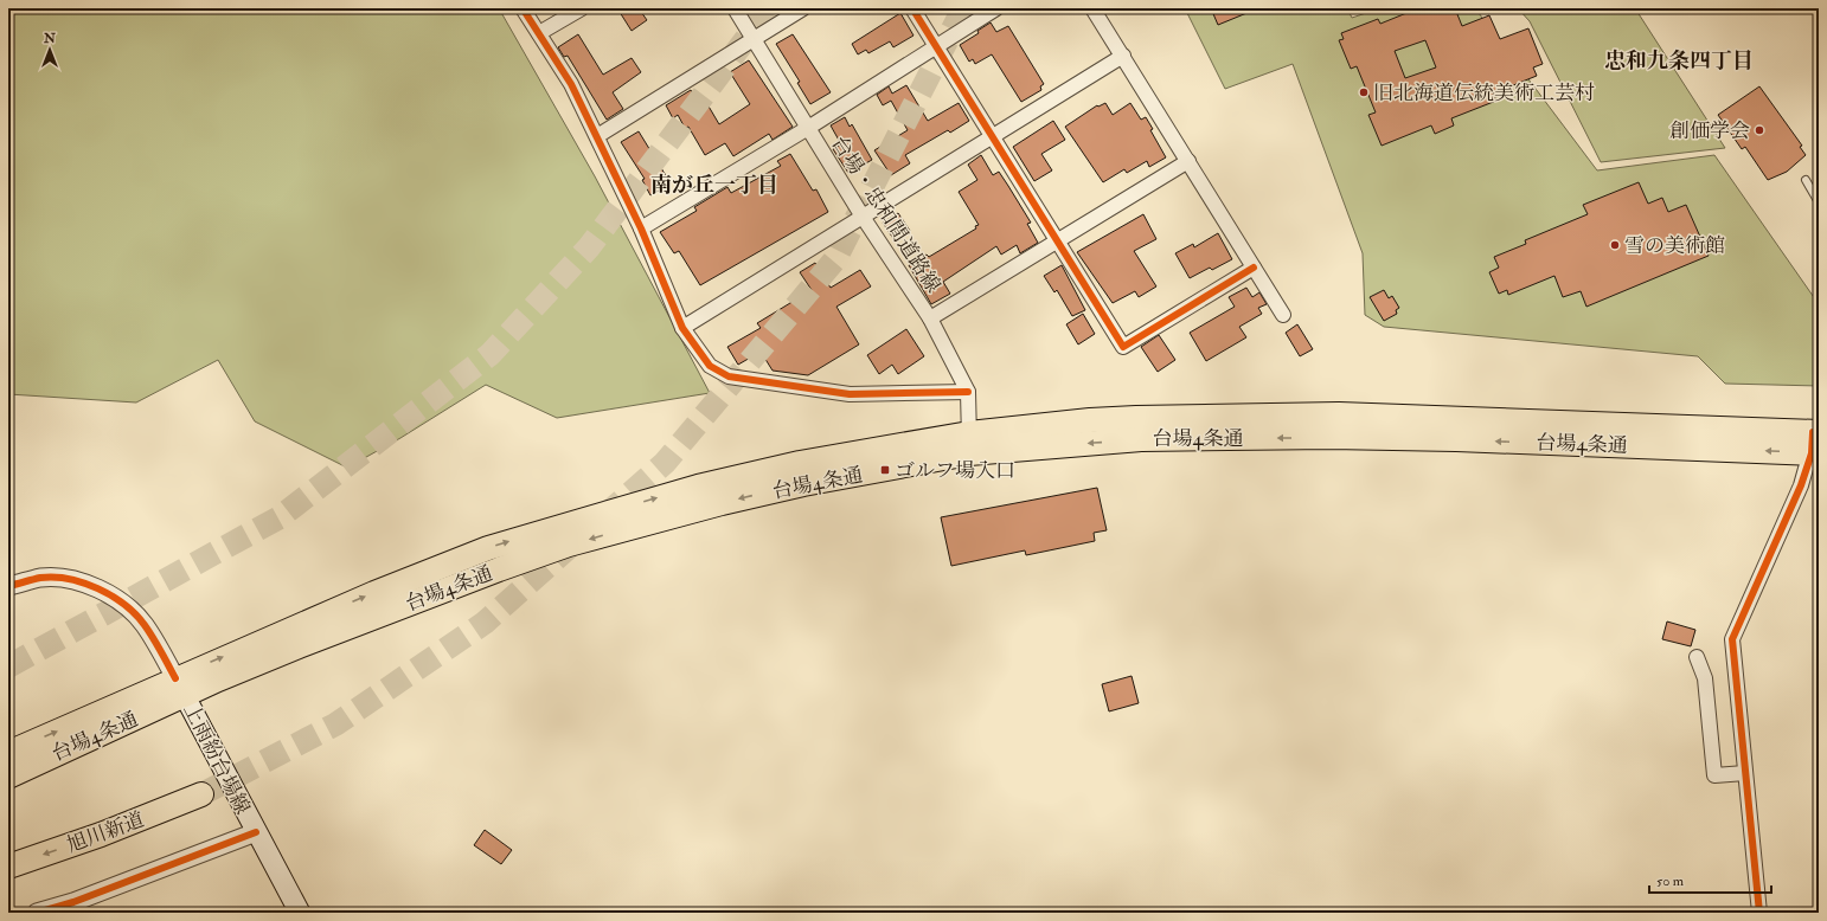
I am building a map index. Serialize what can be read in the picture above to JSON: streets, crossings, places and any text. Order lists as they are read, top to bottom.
{
  "streets": {
    "highway": ["台場4条通", "旭川新道"],
    "main road": ["上雨紛台場線"],
    "street": ["台場・忠和間道路線"]
  },
  "crossings": [
    ["台場・忠和間道路線", "台場4条通"],
    ["台場4条通", "上雨紛台場線"]
  ],
  "one_way": ["旭川新道"],
  "districts": ["忠和九条四丁目", "南が丘一丁目"],
  "places": {
    "other": ["旧北海道伝統美術工芸村", "創価学会", "雪の美術館"],
    "transit": ["ゴルフ場入口"]
  },
  "scale_bar": "50 m",
  "north": "top"
}
